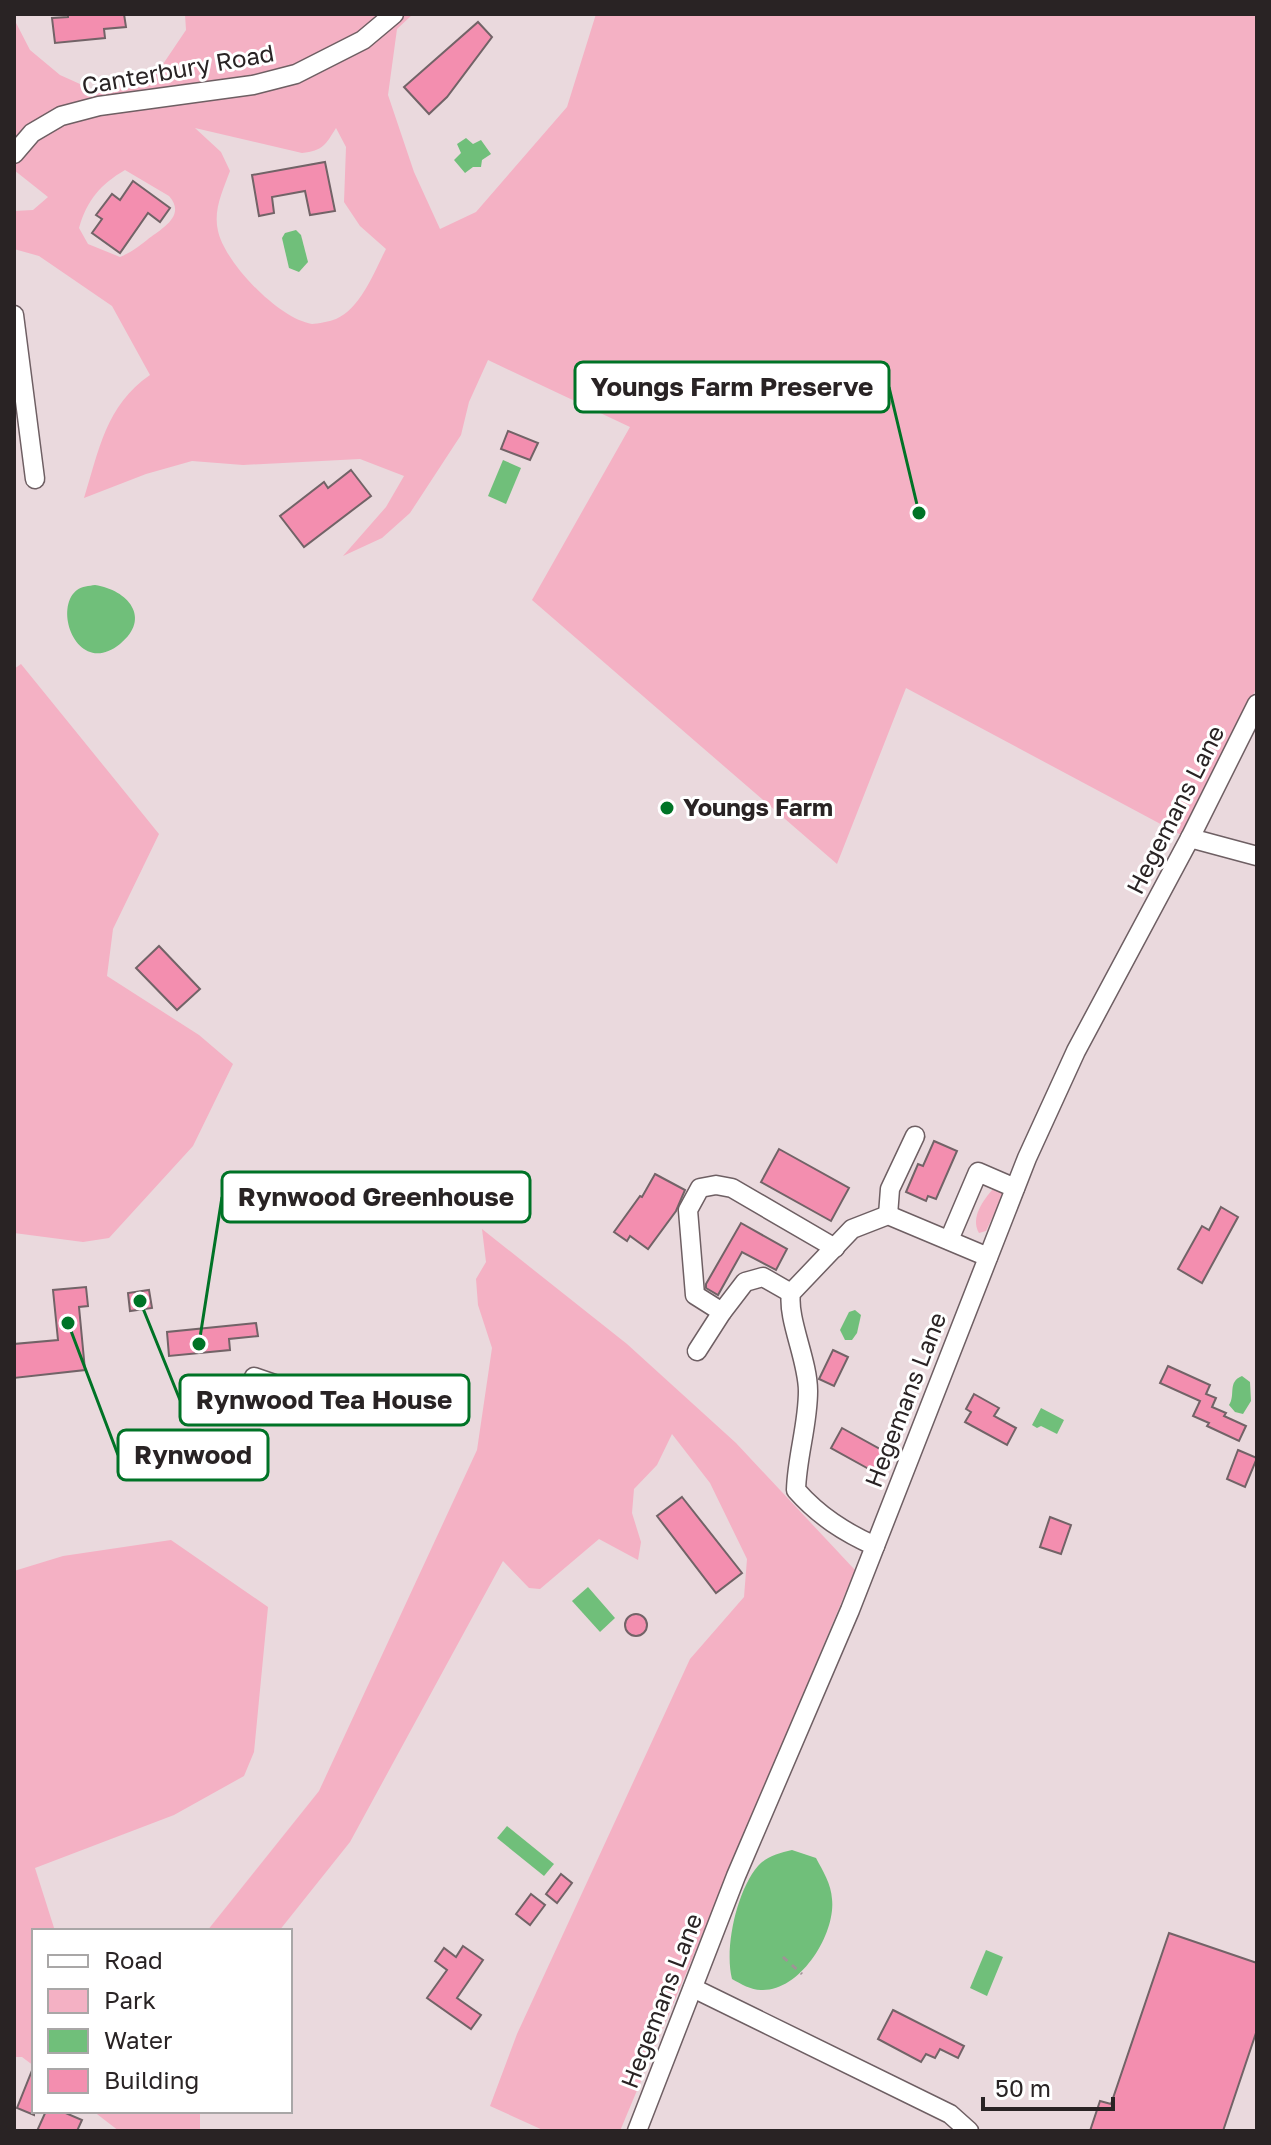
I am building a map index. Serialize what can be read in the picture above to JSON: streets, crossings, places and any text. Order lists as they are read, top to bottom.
{
  "streets": {
    "street": ["Canterbury Road", "Hegemans Lane"]
  },
  "places": [
    "Youngs Farm Preserve",
    "Youngs Farm",
    "Rynwood Tea House",
    "Rynwood",
    "Rynwood Greenhouse"
  ],
  "legend": [
    "Road",
    "Park",
    "Water",
    "Building"
  ],
  "scale_bar": "50 m"
}
